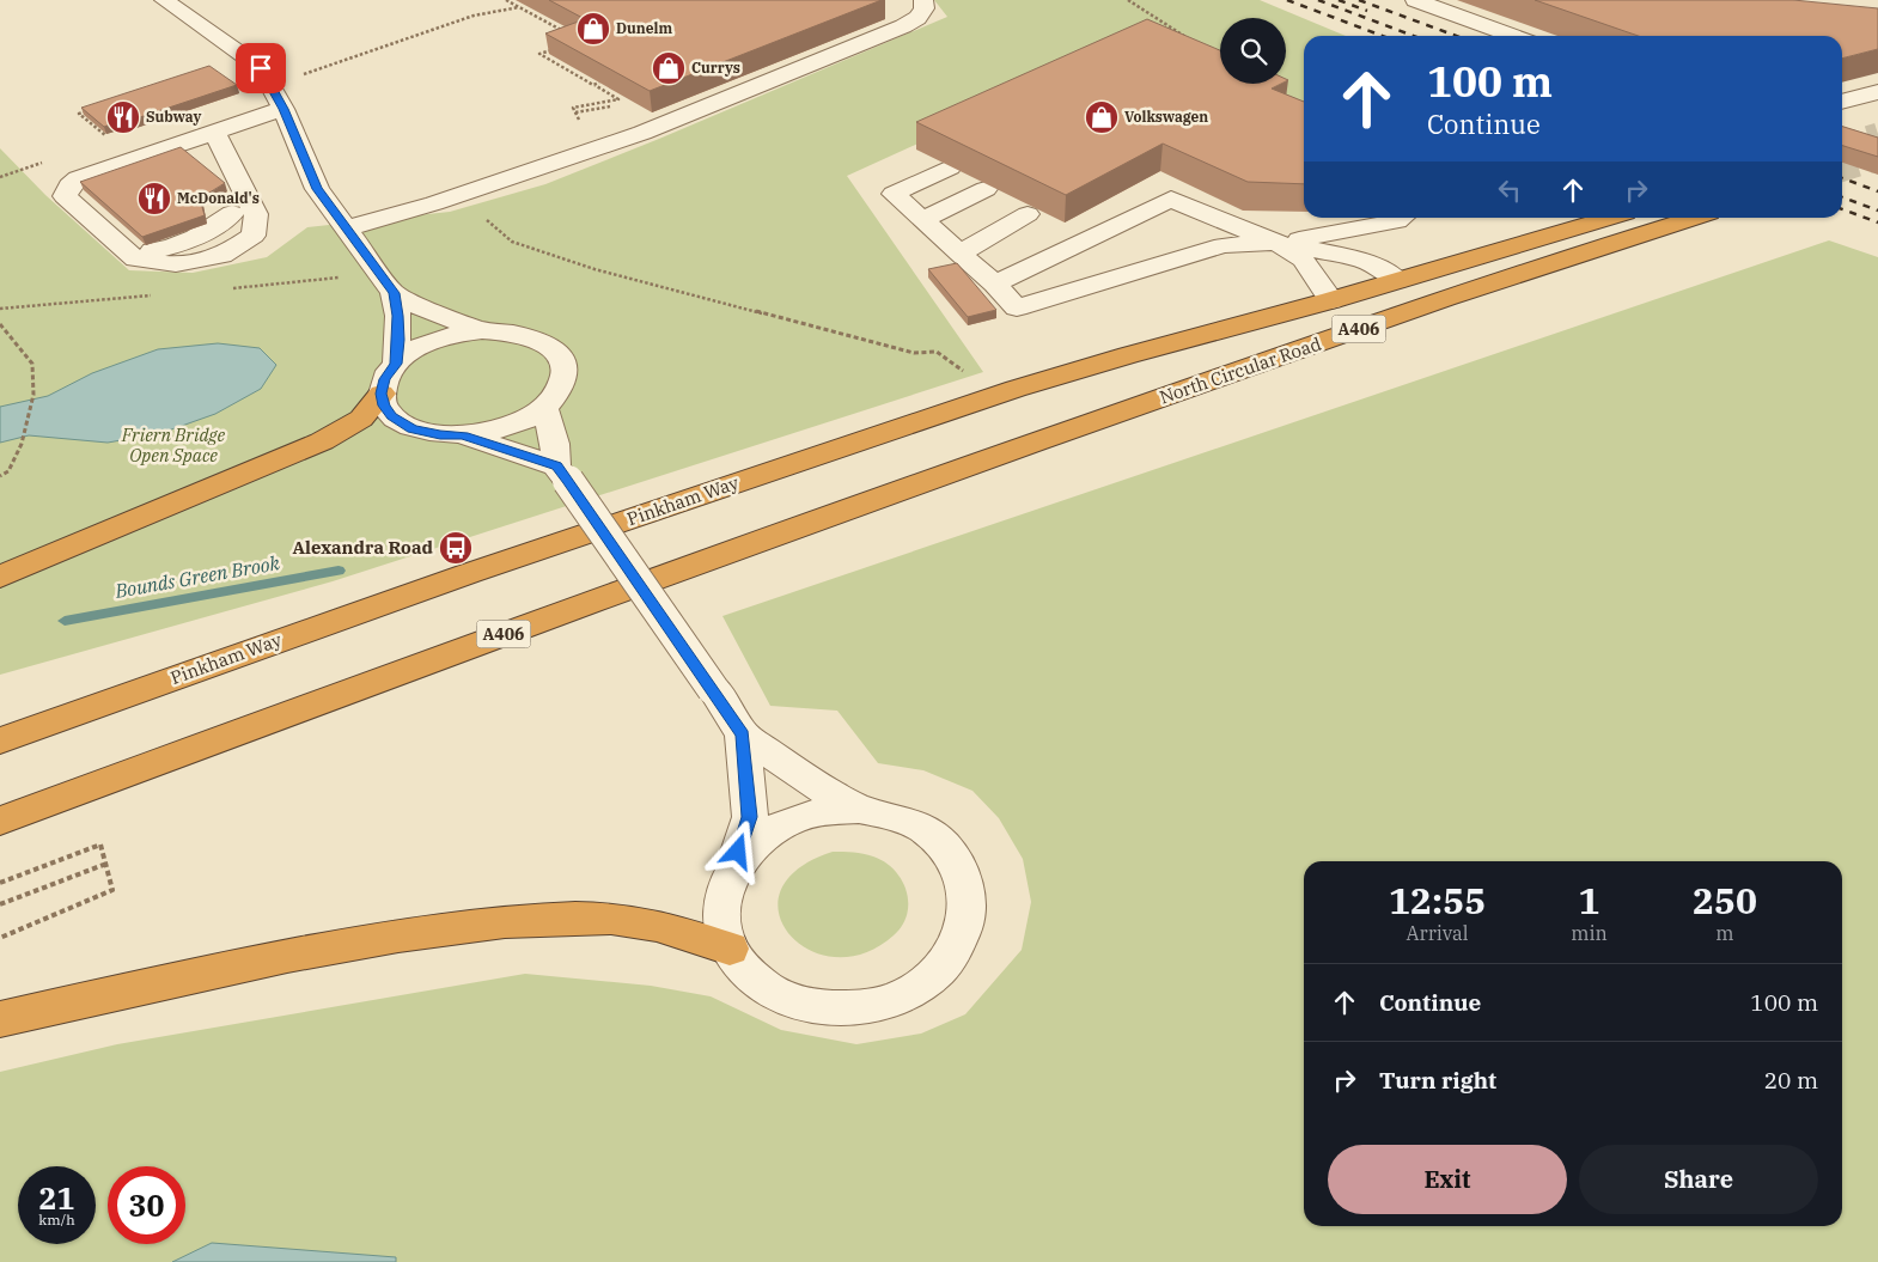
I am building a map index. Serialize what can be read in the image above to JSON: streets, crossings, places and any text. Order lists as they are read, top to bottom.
{
  "streets": {
    "highway": ["A406", "North Circular Road", "Pinkham Way"]
  },
  "crossings": [
    ["A406", "Pinkham Way"]
  ],
  "water": ["Bounds Green Brook"],
  "parks": ["Friern Bridge Open Space"],
  "places": {
    "shop": ["Dunelm", "Currys", "Volkswagen"],
    "restaurant": ["Subway", "McDonald's"],
    "bus stop": ["Alexandra Road"]
  },
  "page": {
    "turn": ["100 m", "Continue"],
    "eta": [
      "12:55",
      "Arrival",
      "1",
      "min",
      "250",
      "m"
    ],
    "list": [
      {
        "name": "Continue",
        "value": "100 m"
      },
      {
        "name": "Turn right",
        "value": "20 m"
      }
    ],
    "buttons": ["Exit", "Share"],
    "speed": "21 km/h",
    "limit": "30"
  }
}
